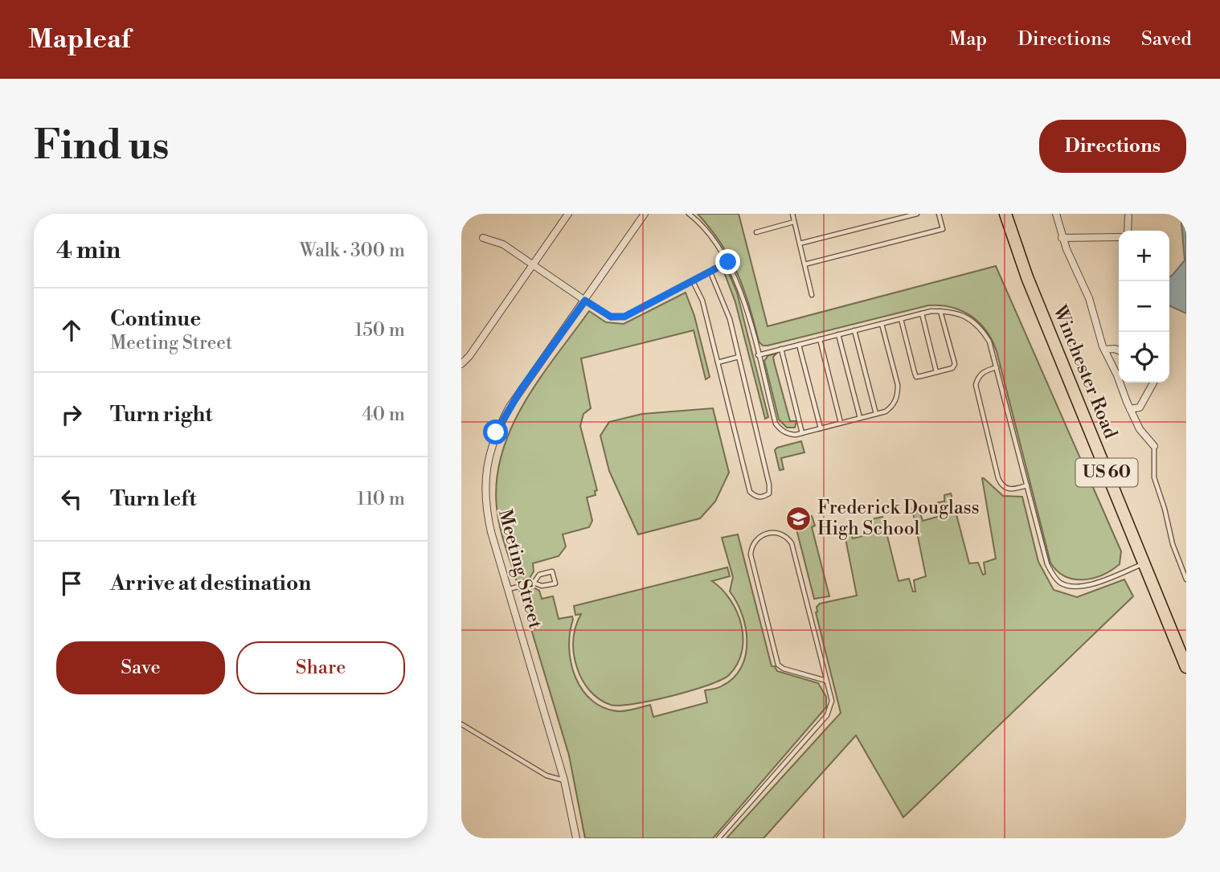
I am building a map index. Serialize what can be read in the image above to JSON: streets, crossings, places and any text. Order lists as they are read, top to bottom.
{
  "streets": {
    "highway": ["Winchester Road", "US 60"],
    "street": ["Meeting Street"]
  },
  "places": {
    "school or university": ["Frederick Douglass High School"]
  },
  "page": {
    "header": "Mapleaf",
    "nav": ["Map", "Directions", "Saved"],
    "buttons": [
      "Directions",
      ["Save", "Share"]
    ],
    "title": "Find us",
    "heading": ["4 min", "Walk · 300 m"],
    "map_buttons": ["+", "−"],
    "list": [
      ["Continue", "Meeting Street", "150 m"],
      ["Turn right", "40 m"],
      ["Turn left", "110 m"],
      "Arrive at destination"
    ]
  }
}
